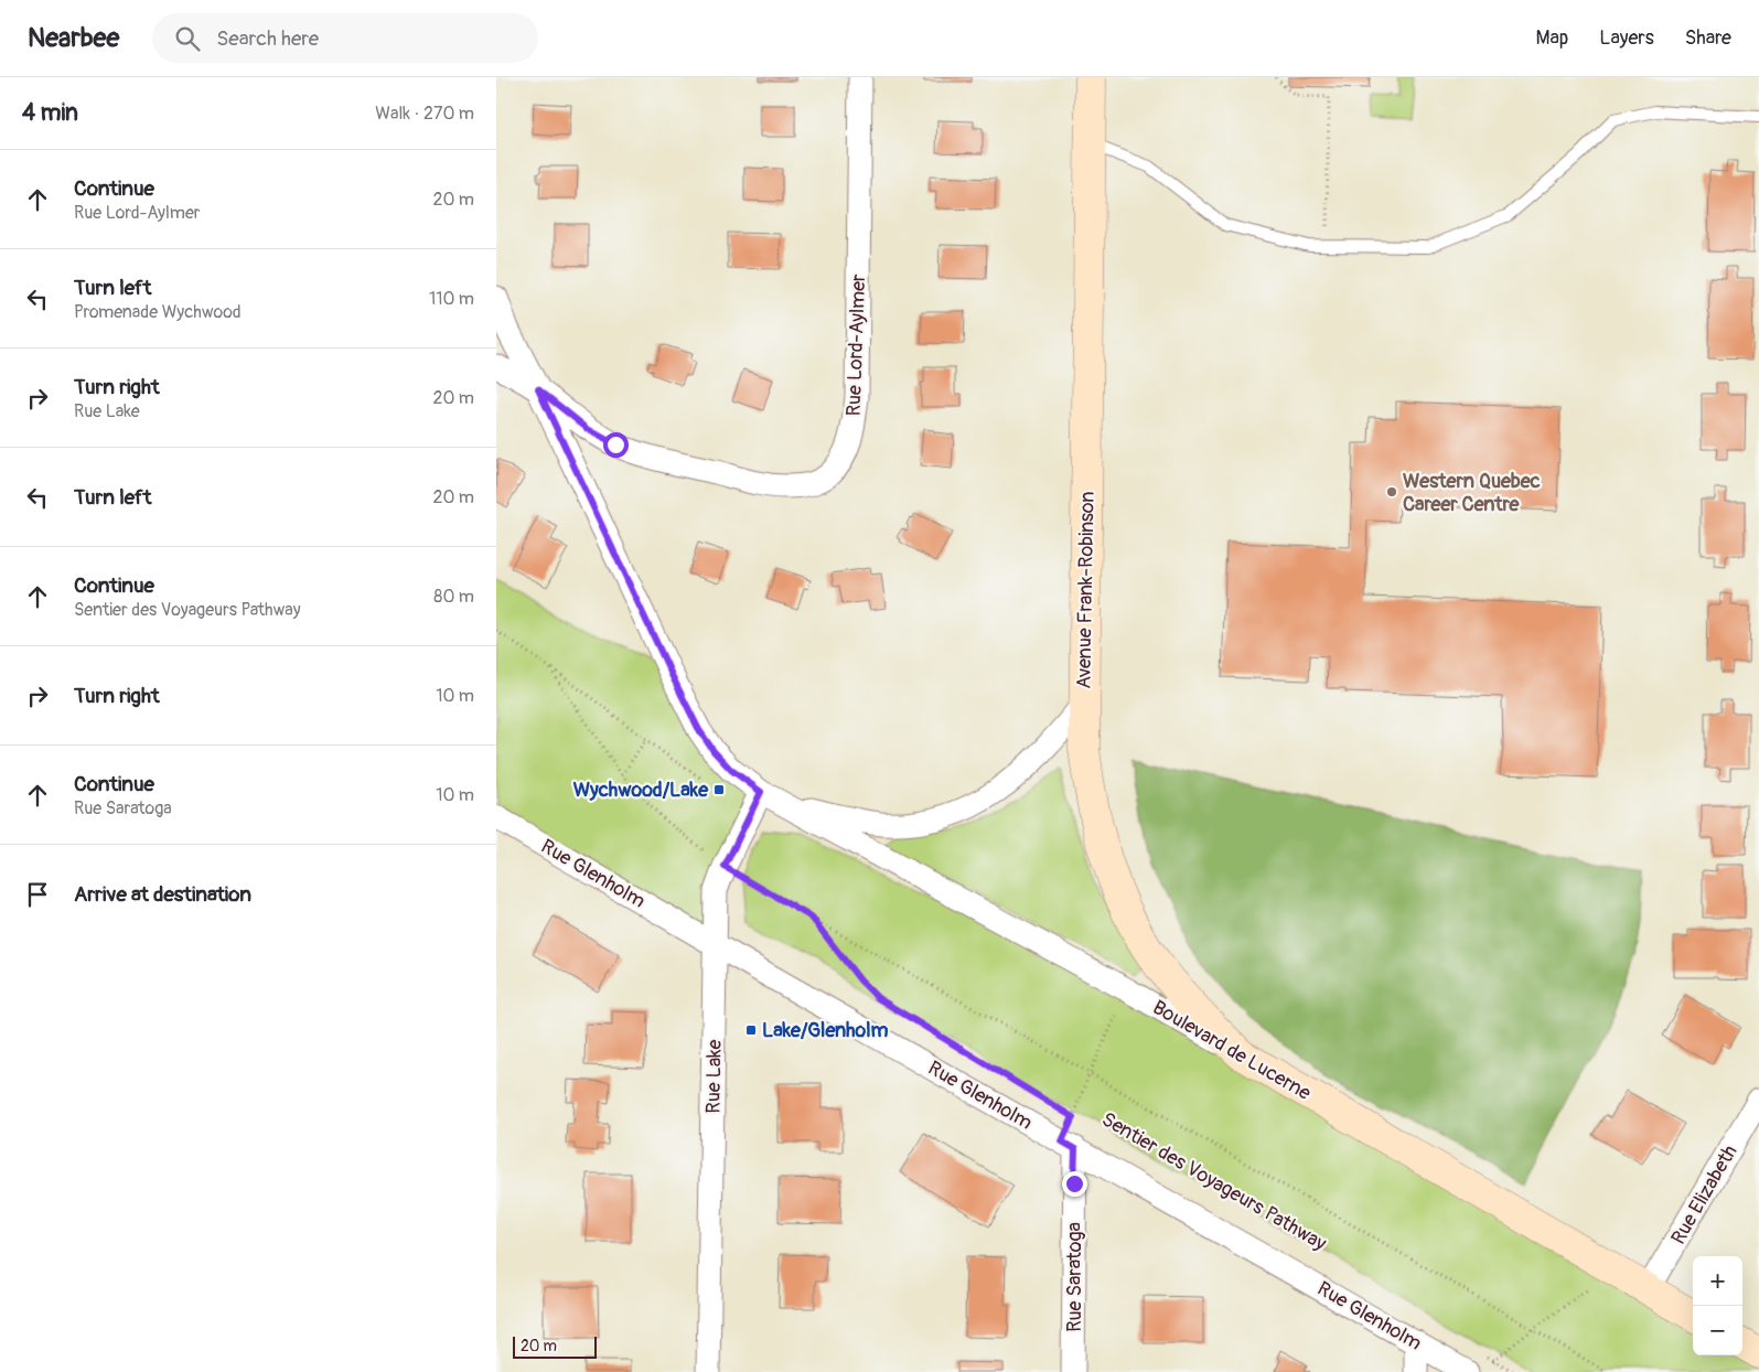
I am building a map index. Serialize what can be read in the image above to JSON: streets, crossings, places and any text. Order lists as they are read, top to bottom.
{
  "streets": {
    "main road": ["Avenue Frank-Robinson", "Boulevard de Lucerne"],
    "street": [
      "Rue Lord-Aylmer",
      "Rue Glenholm",
      "Rue Lake",
      "Rue Elizabeth",
      "Rue Saratoga"
    ],
    "path": ["Sentier des Voyageurs Pathway"]
  },
  "crossings": [
    ["Avenue Frank-Robinson", "Boulevard de Lucerne"],
    ["Rue Glenholm", "Rue Lake"],
    ["Rue Glenholm", "Rue Saratoga"],
    ["Boulevard de Lucerne", "Rue Lake"],
    ["Boulevard de Lucerne", "Rue Elizabeth"]
  ],
  "places": {
    "other": ["Western Quebec Career Centre"],
    "transit": ["Wychwood/Lake", "Lake/Glenholm"]
  },
  "scale_bar": "20 m",
  "page": {
    "header": "Nearbee",
    "search": "Search here",
    "nav": ["Map", "Layers", "Share"],
    "heading": ["4 min", "Walk · 270 m"],
    "list": [
      ["Continue", "Rue Lord-Aylmer", "20 m"],
      ["Turn left", "Promenade Wychwood", "110 m"],
      ["Turn right", "Rue Lake", "20 m"],
      ["Turn left", "20 m"],
      ["Continue", "Sentier des Voyageurs Pathway", "80 m"],
      ["Turn right", "10 m"],
      ["Continue", "Rue Saratoga", "10 m"],
      "Arrive at destination"
    ],
    "map_buttons": ["+", "−"],
    "scale": "20 m"
  }
}
